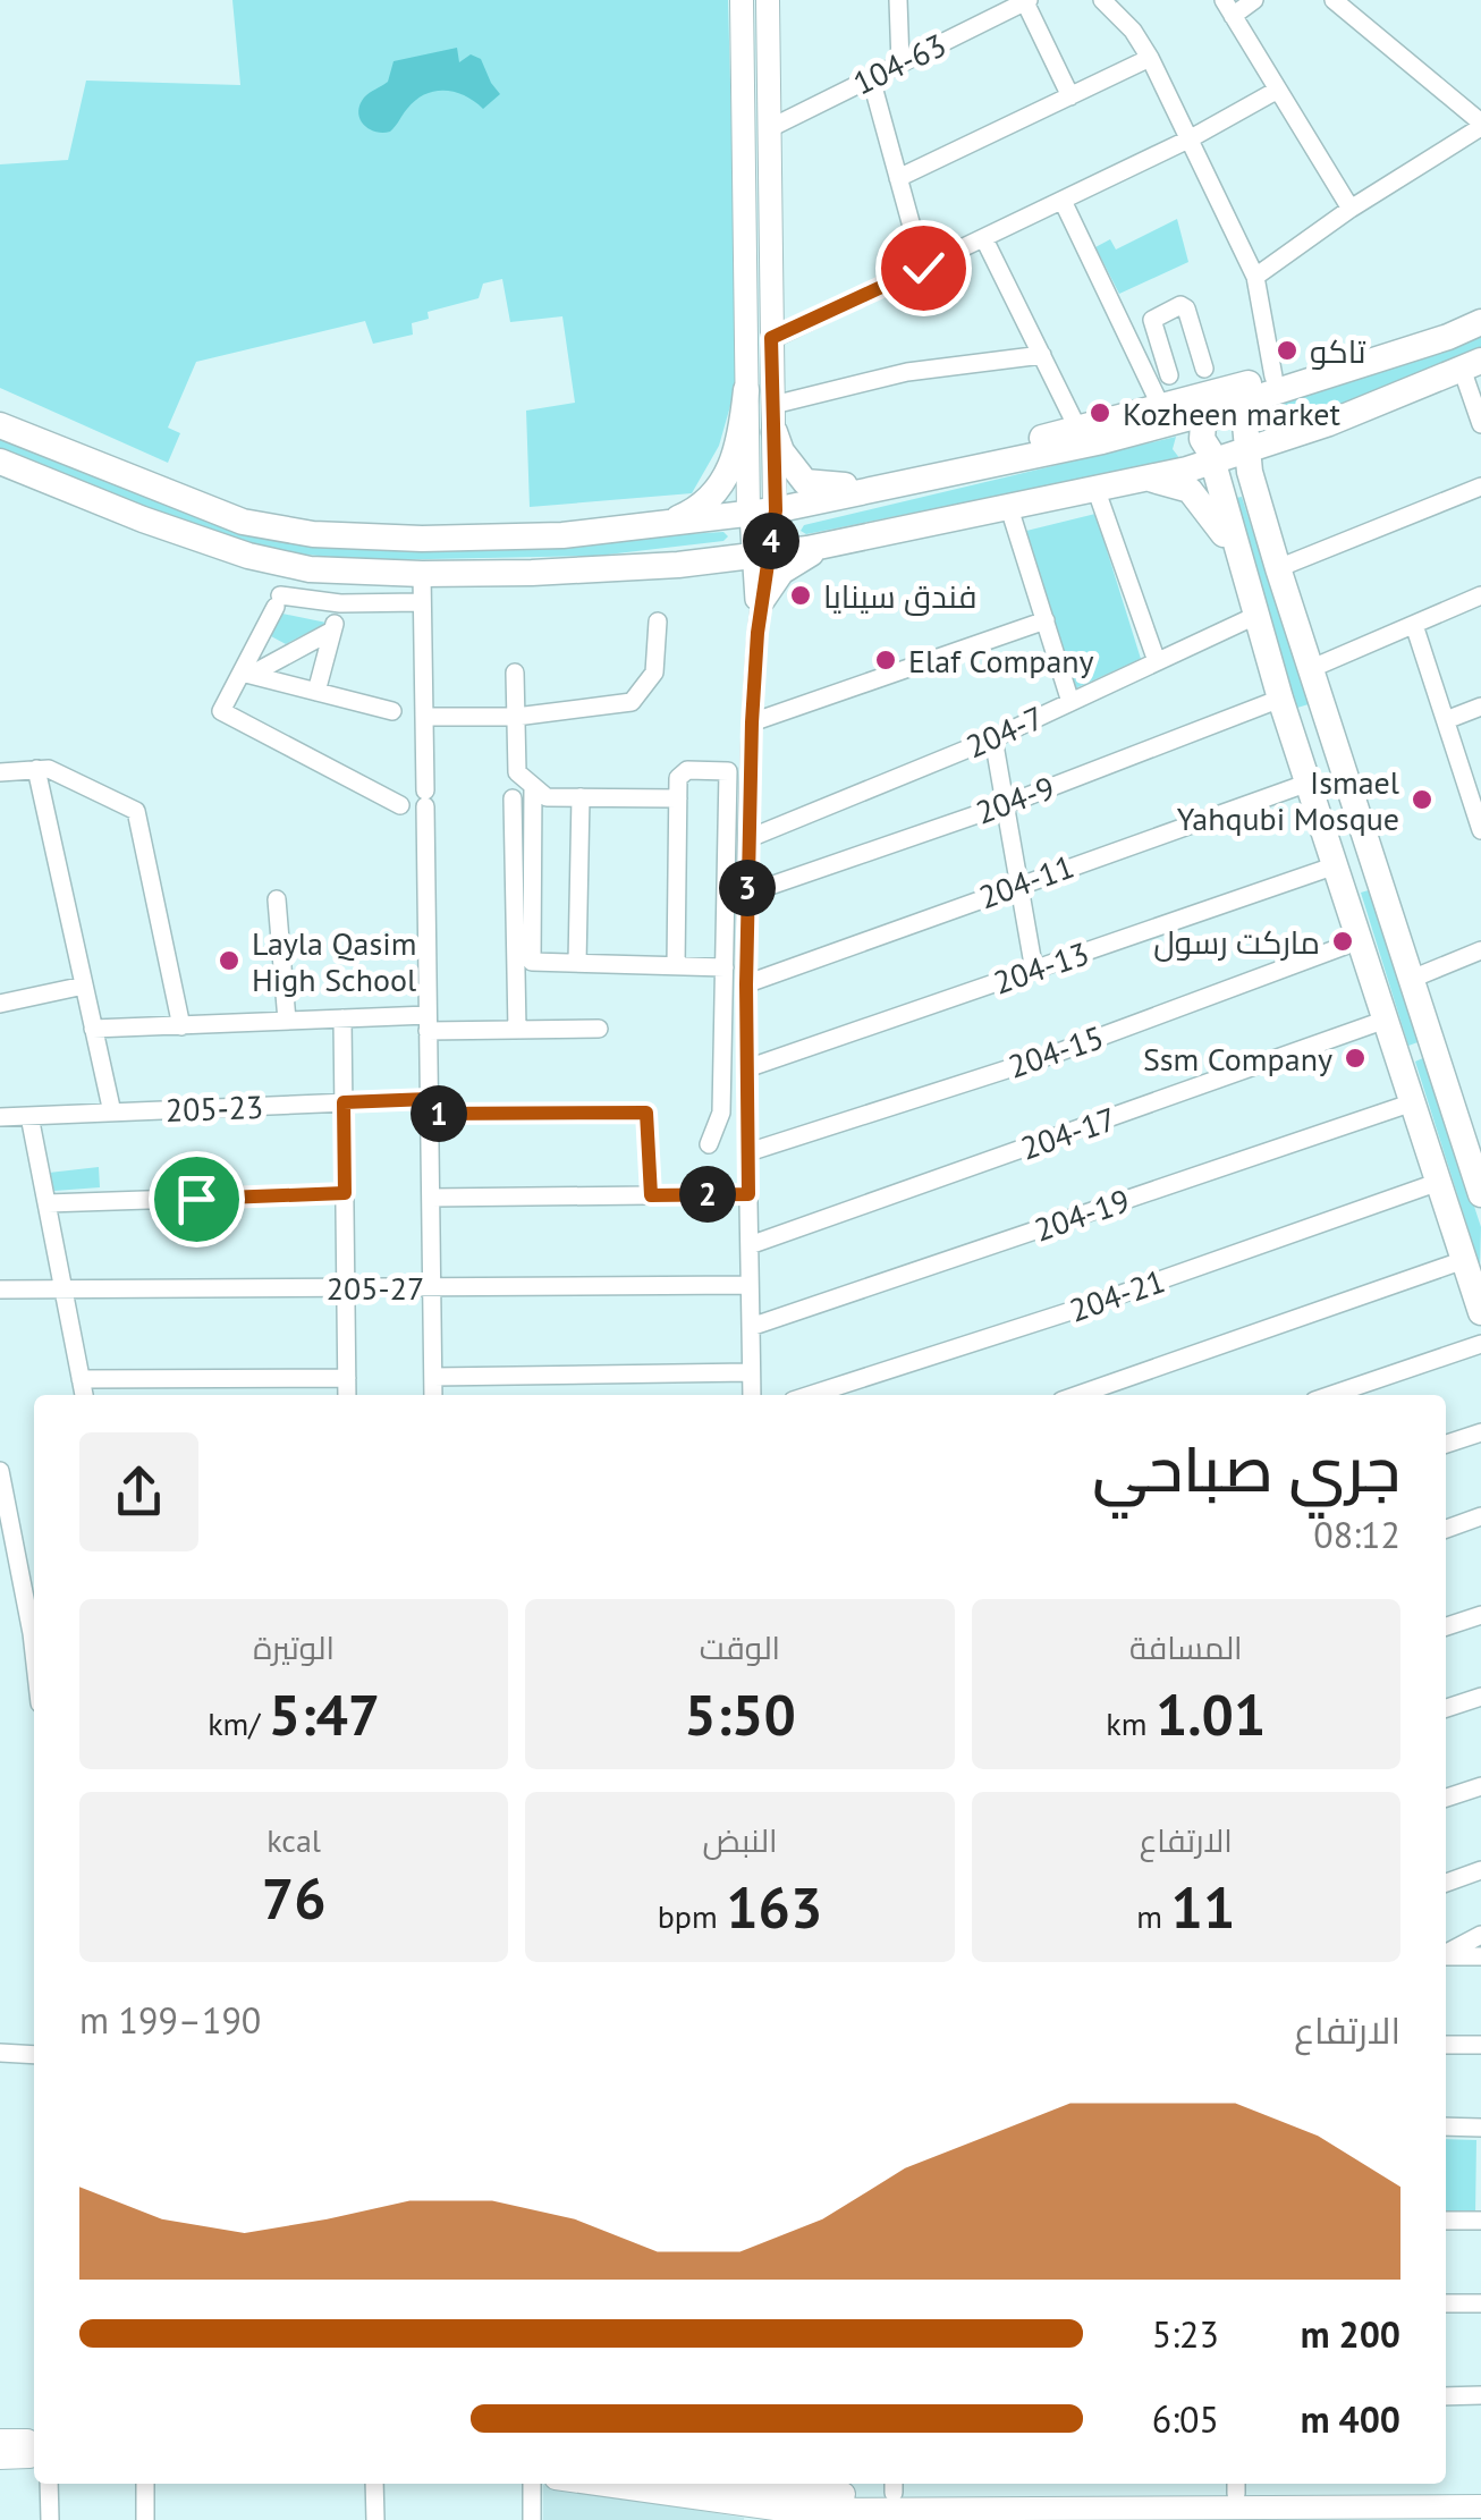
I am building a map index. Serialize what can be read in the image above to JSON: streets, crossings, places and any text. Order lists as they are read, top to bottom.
{
  "streets": {
    "street": [
      "104-63",
      "204-7",
      "204-9",
      "204-11",
      "204-13",
      "204-15",
      "205-23",
      "204-17",
      "204-19",
      "205-27",
      "204-21"
    ]
  },
  "places": [
    "تاكو",
    "Kozheen market",
    "فندق سينايا",
    "Elaf Company",
    "Ismael Yahqubi Mosque",
    "مارکت رسول",
    "Layla Qasim High School",
    "Ssm Company"
  ],
  "page": {
    "pins": [
      "4",
      "3",
      "1",
      "2"
    ],
    "heading": ["جري صباحي", "08:12"],
    "stats": [
      ["المسافة", "1.01 km"],
      ["الوقت", "5:50"],
      ["الوتيرة", "5:47 /km"],
      ["الارتفاع", "11 m"],
      ["النبض", "163 bpm"],
      ["kcal", "76"]
    ],
    "chart": ["الارتفاع", "190–199 m"],
    "list": [
      {
        "name": "200 m",
        "note": "5:23"
      },
      {
        "name": "400 m",
        "note": "6:05"
      }
    ]
  }
}
